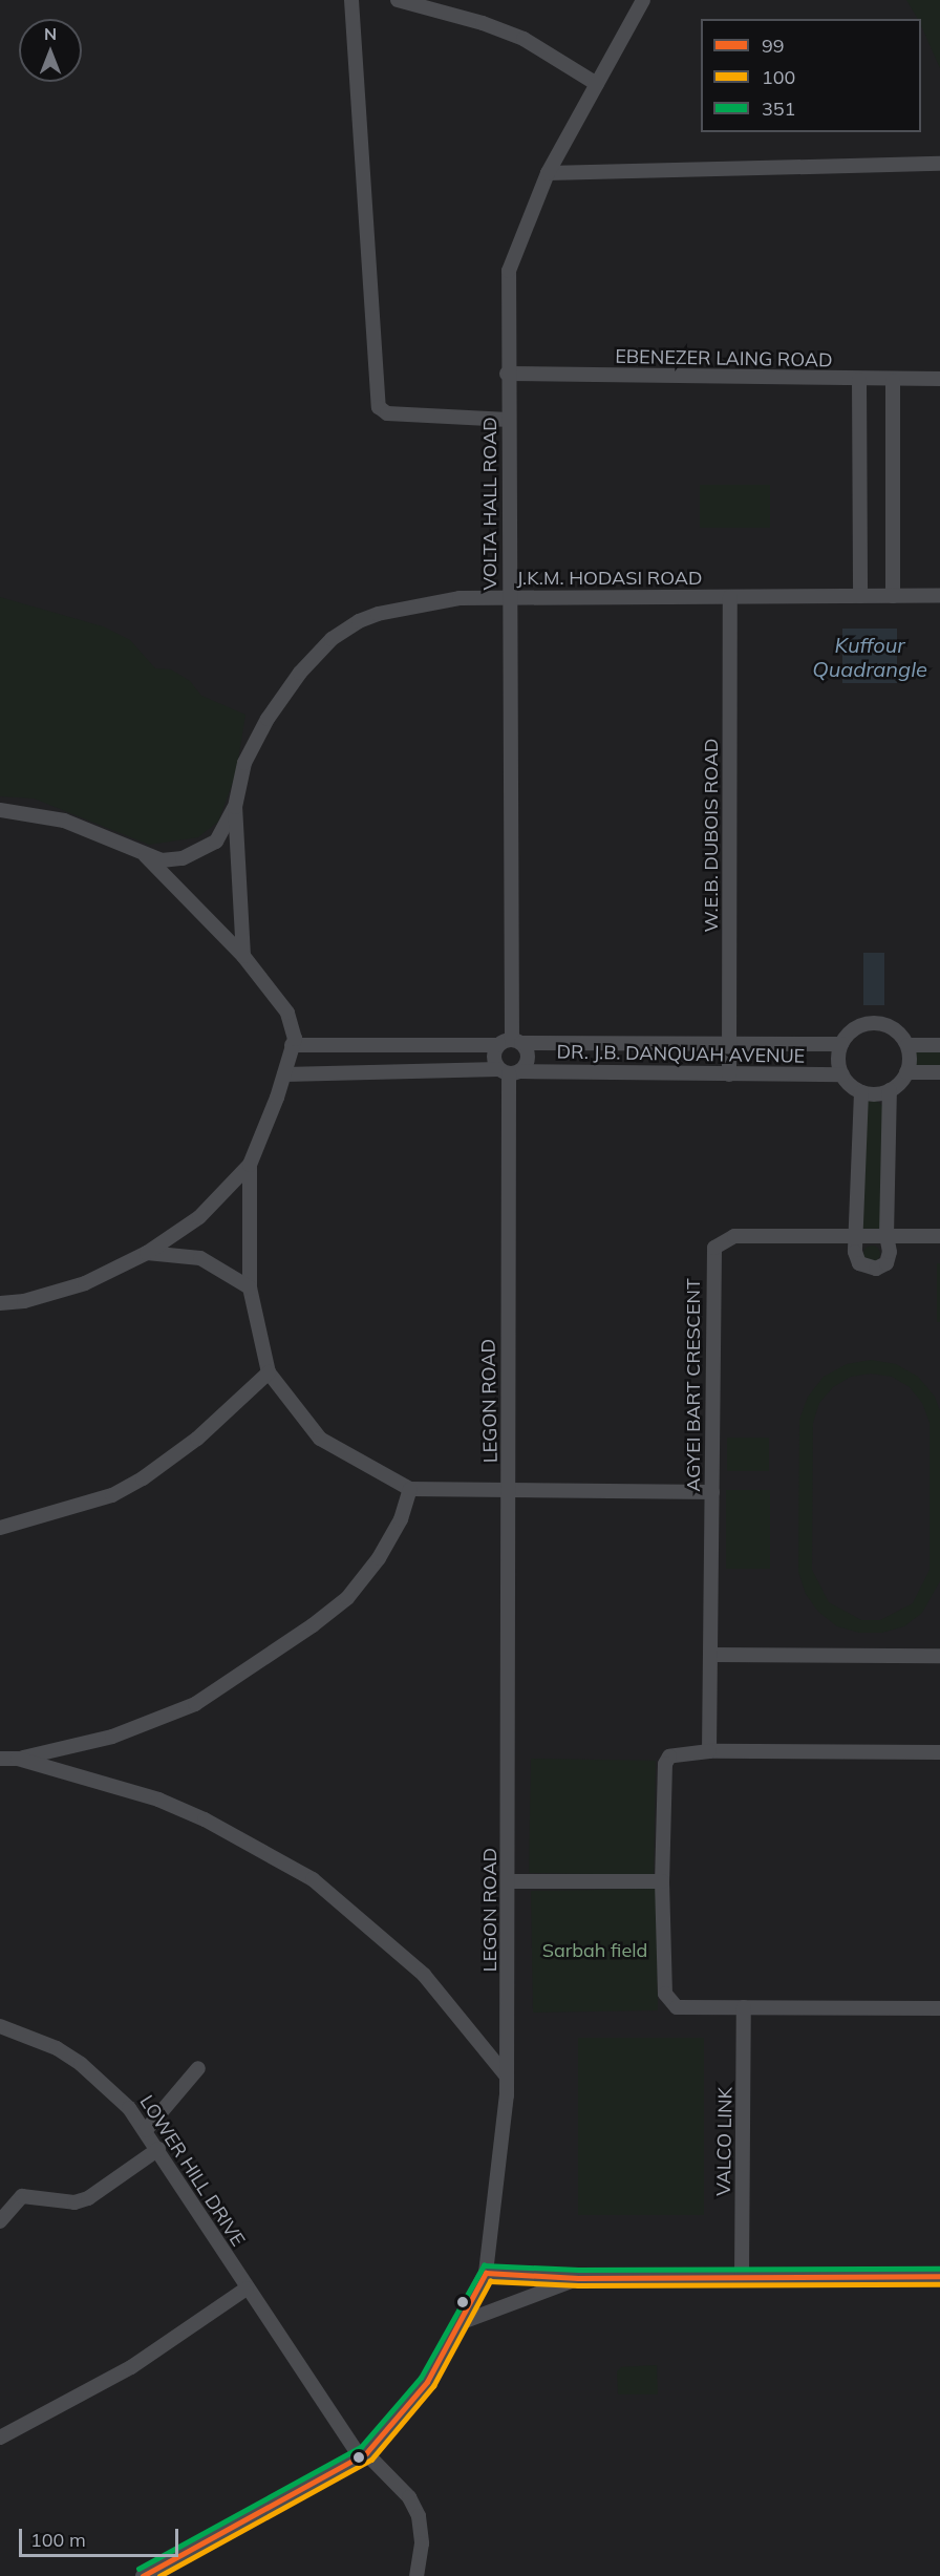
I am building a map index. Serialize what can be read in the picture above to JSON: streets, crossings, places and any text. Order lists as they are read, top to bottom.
{
  "streets": {
    "street": [
      "EBENEZER LAING ROAD",
      "VOLTA HALL ROAD",
      "J.K.M. HODASI ROAD",
      "W.E.B. DUBOIS ROAD",
      "DR. J.B. DANQUAH AVENUE",
      "AGYEI BART CRESCENT",
      "LEGON ROAD",
      "VALCO LINK",
      "LOWER HILL DRIVE"
    ]
  },
  "crossings": [
    ["EBENEZER LAING ROAD", "VOLTA HALL ROAD"],
    ["VOLTA HALL ROAD", "J.K.M. HODASI ROAD"],
    ["VOLTA HALL ROAD", "DR. J.B. DANQUAH AVENUE"],
    ["J.K.M. HODASI ROAD", "W.E.B. DUBOIS ROAD"],
    ["W.E.B. DUBOIS ROAD", "DR. J.B. DANQUAH AVENUE"],
    ["DR. J.B. DANQUAH AVENUE", "LEGON ROAD"],
    ["LEGON ROAD", "LOWER HILL DRIVE"]
  ],
  "water": ["Kuffour Quadrangle"],
  "parks": ["Sarbah field"],
  "lines": ["transit line 351", "transit line 99", "transit line 100"],
  "legend": ["99", "100", "351"],
  "scale_bar": "100 m",
  "north": "top"
}
